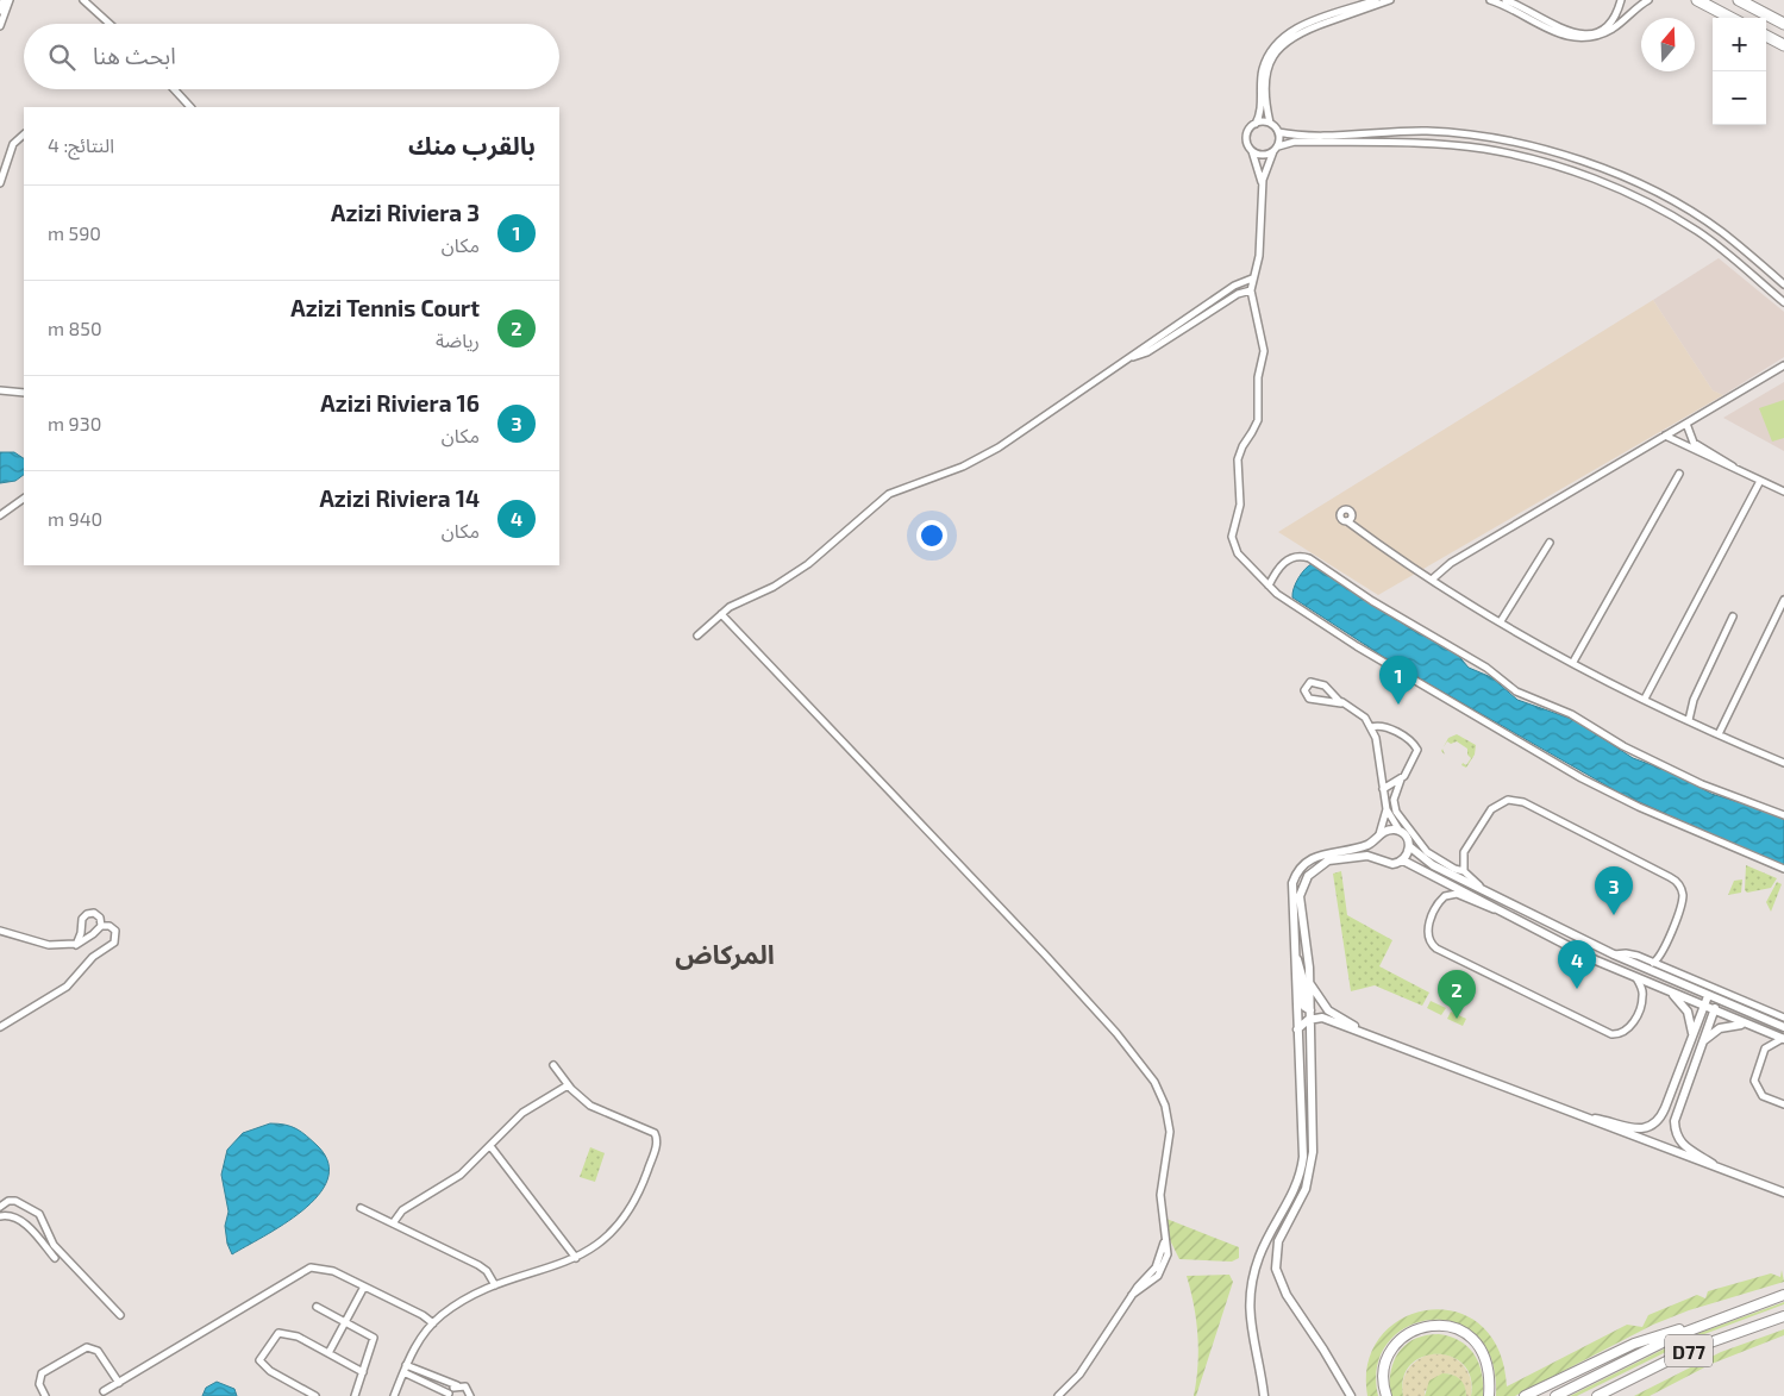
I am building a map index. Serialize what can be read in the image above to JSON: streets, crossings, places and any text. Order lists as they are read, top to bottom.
{
  "streets": {
    "main road": ["D77"]
  },
  "districts": ["المركاض"],
  "north": "top",
  "page": {
    "map_buttons": ["+", "−"],
    "search": "ابحث هنا",
    "heading": ["بالقرب منك", "النتائج: 4"],
    "list": [
      {
        "mark": "1",
        "name": "Azizi Riviera 3",
        "note": "مكان",
        "value": "590 m"
      },
      {
        "mark": "2",
        "name": "Azizi Tennis Court",
        "note": "رياضة",
        "value": "850 m"
      },
      {
        "mark": "3",
        "name": "Azizi Riviera 16",
        "note": "مكان",
        "value": "930 m"
      },
      {
        "mark": "4",
        "name": "Azizi Riviera 14",
        "note": "مكان",
        "value": "940 m"
      }
    ],
    "pins": [
      "1",
      "3",
      "4",
      "2"
    ]
  }
}
